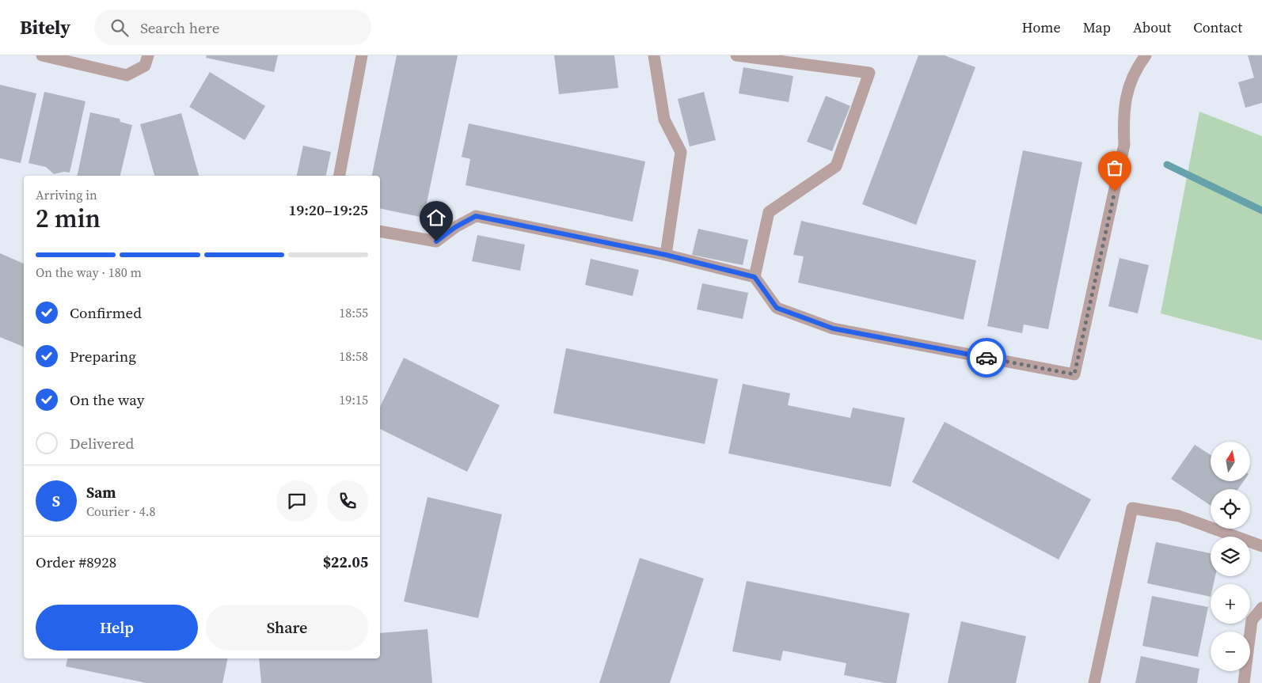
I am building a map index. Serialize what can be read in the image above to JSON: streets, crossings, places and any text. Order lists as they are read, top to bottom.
{
  "north": "top",
  "page": {
    "header": "Bitely",
    "search": "Search here",
    "nav": [
      "Home",
      "Map",
      "About",
      "Contact"
    ],
    "heading": ["2 min", "Arriving in", "19:20–19:25"],
    "panel": [
      "Sam",
      "Courier · 4.8",
      "Order #8928",
      "$22.05"
    ],
    "bar": "On the way · 180 m",
    "list": [
      ["Confirmed", "18:55"],
      ["Preparing", "18:58"],
      ["On the way", "19:15"],
      "Delivered"
    ],
    "map_buttons": ["+", "−"],
    "round": "S",
    "buttons": ["Help", "Share"]
  }
}
